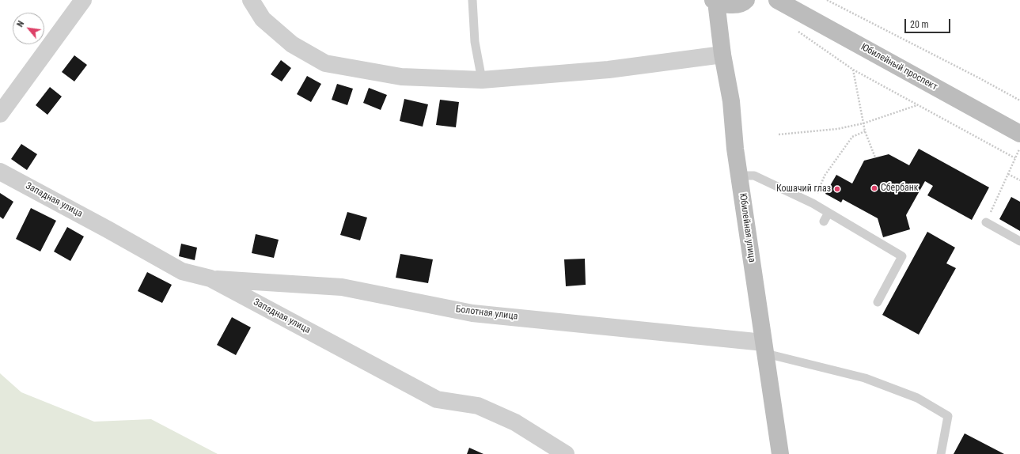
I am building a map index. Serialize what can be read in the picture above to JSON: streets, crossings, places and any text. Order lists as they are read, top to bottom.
{
  "streets": {
    "main road": ["Юбилейный проспект", "Юбилейная улица"],
    "street": ["Западная улица", "Болотная улица"]
  },
  "crossings": [
    ["Западная улица", "Болотная улица"],
    ["Юбилейная улица", "Болотная улица"]
  ],
  "places": ["Сбербанк", "Кошачий глаз"],
  "scale_bar": "20 m",
  "north": "top left"
}
